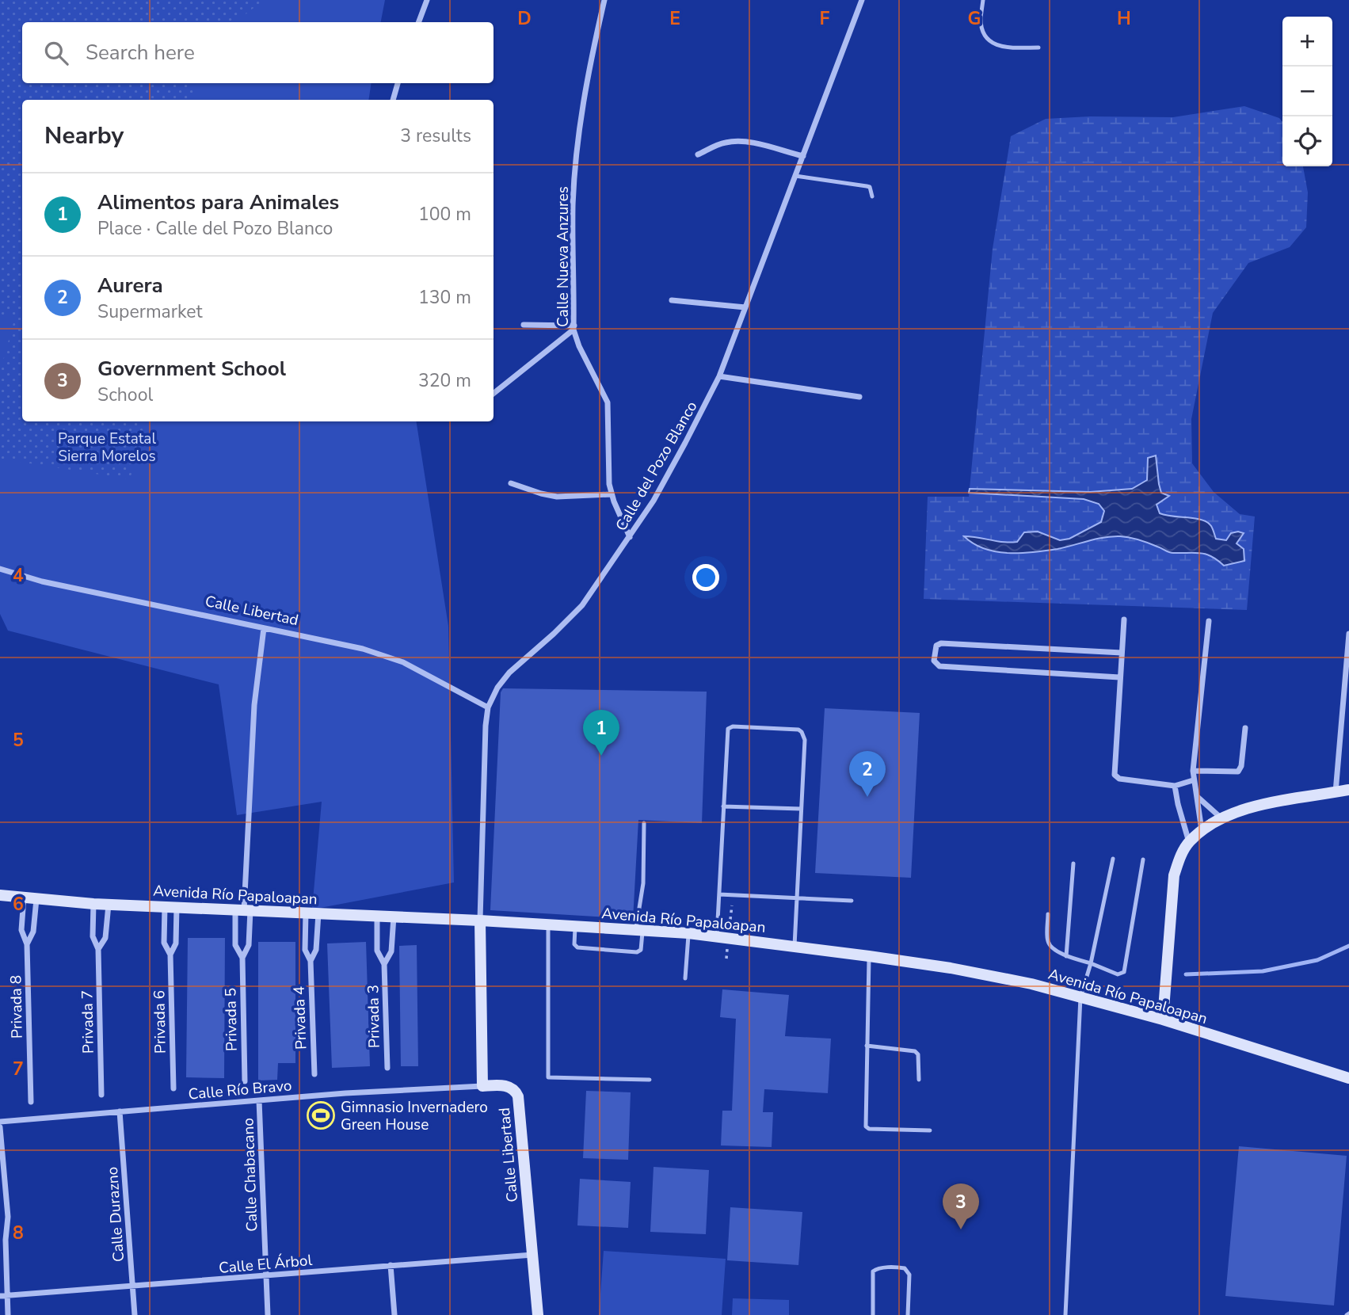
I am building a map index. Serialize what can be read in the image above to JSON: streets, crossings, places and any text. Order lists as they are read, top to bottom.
{
  "streets": {
    "main road": ["Calle Libertad", "Avenida Río Papaloapan"],
    "street": [
      "Calle Nueva Anzures",
      "Calle del Pozo Blanco",
      "Privada 8",
      "Privada 3",
      "Privada 4",
      "Privada 5",
      "Privada 7",
      "Privada 6",
      "Calle Río Bravo",
      "Calle Chabacano",
      "Calle Durazno",
      "Calle El Árbol"
    ]
  },
  "crossings": [
    ["Calle Nueva Anzures", "Calle del Pozo Blanco"],
    ["Calle del Pozo Blanco", "Calle Libertad"],
    ["Calle del Pozo Blanco", "Avenida Río Papaloapan"],
    ["Calle Libertad", "Calle Río Bravo"],
    ["Calle Libertad", "Calle El Árbol"],
    ["Avenida Río Papaloapan", "Privada 8"],
    ["Avenida Río Papaloapan", "Privada 3"],
    ["Avenida Río Papaloapan", "Privada 4"],
    ["Avenida Río Papaloapan", "Privada 5"],
    ["Avenida Río Papaloapan", "Privada 7"],
    ["Avenida Río Papaloapan", "Privada 6"],
    ["Calle Río Bravo", "Calle Chabacano"],
    ["Calle Río Bravo", "Calle Durazno"],
    ["Calle Chabacano", "Calle El Árbol"],
    ["Calle Durazno", "Calle El Árbol"]
  ],
  "parks": ["Parque Estatal Sierra Morelos"],
  "places": {
    "sports": ["Gimnasio Invernadero Green House"]
  },
  "page": {
    "map_buttons": ["+", "−"],
    "search": "Search here",
    "heading": ["Nearby", "3 results"],
    "list": [
      {
        "mark": "1",
        "name": "Alimentos para Animales",
        "note": "Place · Calle del Pozo Blanco",
        "value": "100 m"
      },
      {
        "mark": "2",
        "name": "Aurera",
        "note": "Supermarket",
        "value": "130 m"
      },
      {
        "mark": "3",
        "name": "Government School",
        "note": "School",
        "value": "320 m"
      }
    ],
    "pins": ["1", "2", "3"]
  },
  "grid": {
    "columns": [
      "D",
      "E",
      "F",
      "G",
      "H"
    ],
    "rows": [
      "4",
      "5",
      "6",
      "7",
      "8"
    ]
  }
}
